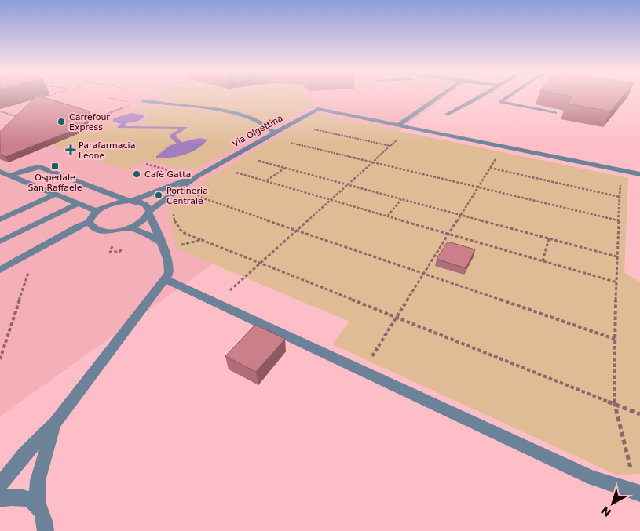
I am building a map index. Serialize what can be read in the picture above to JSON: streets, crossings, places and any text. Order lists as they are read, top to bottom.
{
  "streets": {
    "lane": ["Via Olgettina"]
  },
  "places": {
    "other": ["Carrefour Express", "Cafè Gatta", "Portineria Centrale"],
    "health": ["Parafarmacia Leone"],
    "transit": ["Ospedale San Raffaele"]
  },
  "north": "bottom left"
}
